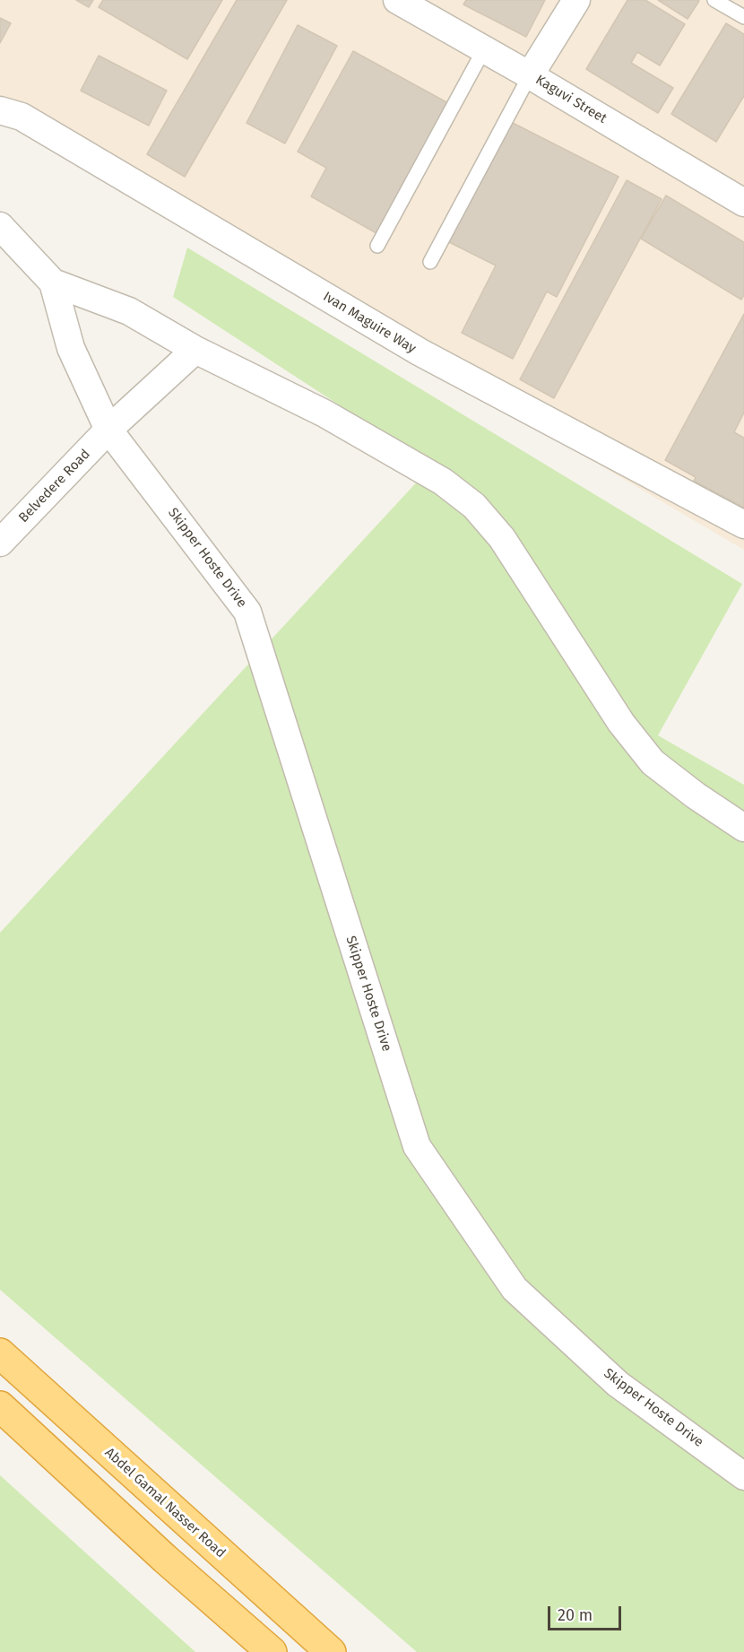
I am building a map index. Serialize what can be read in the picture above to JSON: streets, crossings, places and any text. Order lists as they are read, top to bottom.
{
  "streets": {
    "highway": ["Abdel Gamal Nasser Road"],
    "street": [
      "Kaguvi Street",
      "Ivan Maguire Way",
      "Belvedere Road",
      "Skipper Hoste Drive"
    ]
  },
  "crossings": [
    ["Belvedere Road", "Skipper Hoste Drive"]
  ],
  "scale_bar": "20 m"
}
